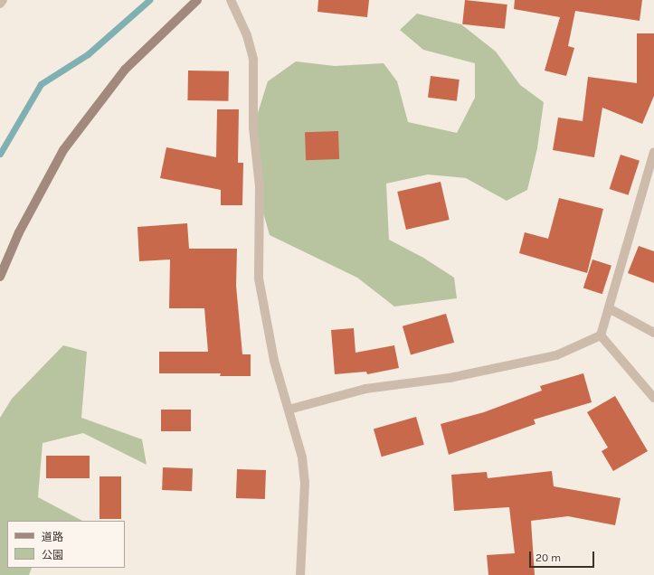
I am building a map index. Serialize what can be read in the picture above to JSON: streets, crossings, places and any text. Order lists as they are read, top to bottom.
{
  "legend": ["道路", "公園"],
  "scale_bar": "20 m"
}
